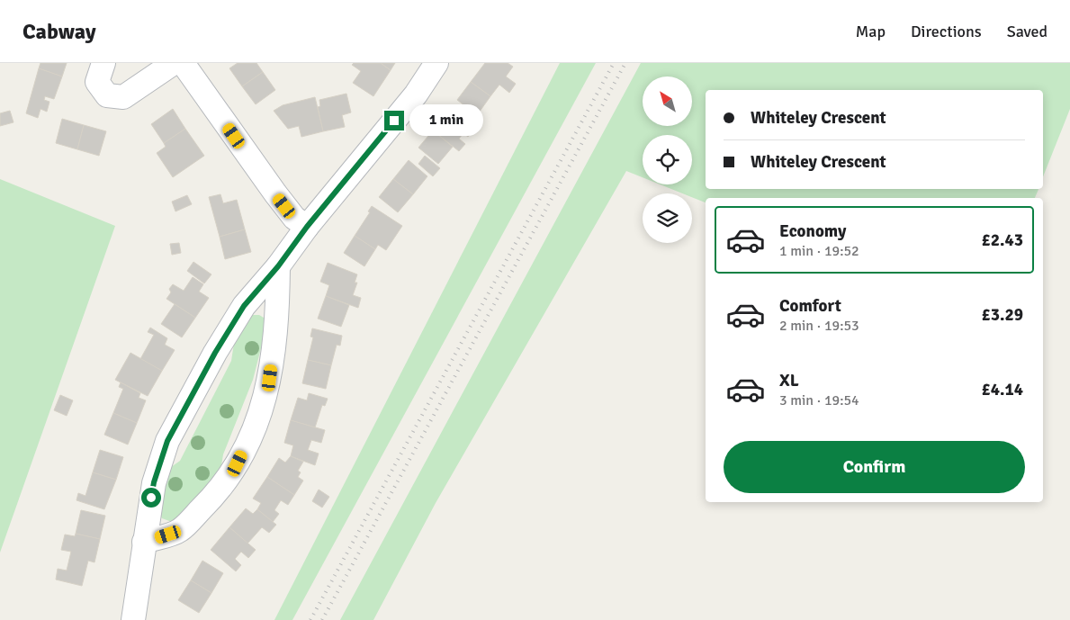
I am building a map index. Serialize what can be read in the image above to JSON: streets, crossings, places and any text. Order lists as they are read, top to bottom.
{
  "north": "top left",
  "page": {
    "header": "Cabway",
    "nav": ["Map", "Directions", "Saved"],
    "banner": ["Whiteley Crescent", "Whiteley Crescent"],
    "bubble": "1 min",
    "list": [
      {
        "name": "Economy",
        "note": "1 min · 19:52",
        "value": "£2.43"
      },
      {
        "name": "Comfort",
        "note": "2 min · 19:53",
        "value": "£3.29"
      },
      {
        "name": "XL",
        "note": "3 min · 19:54",
        "value": "£4.14"
      }
    ],
    "buttons": "Confirm"
  }
}
